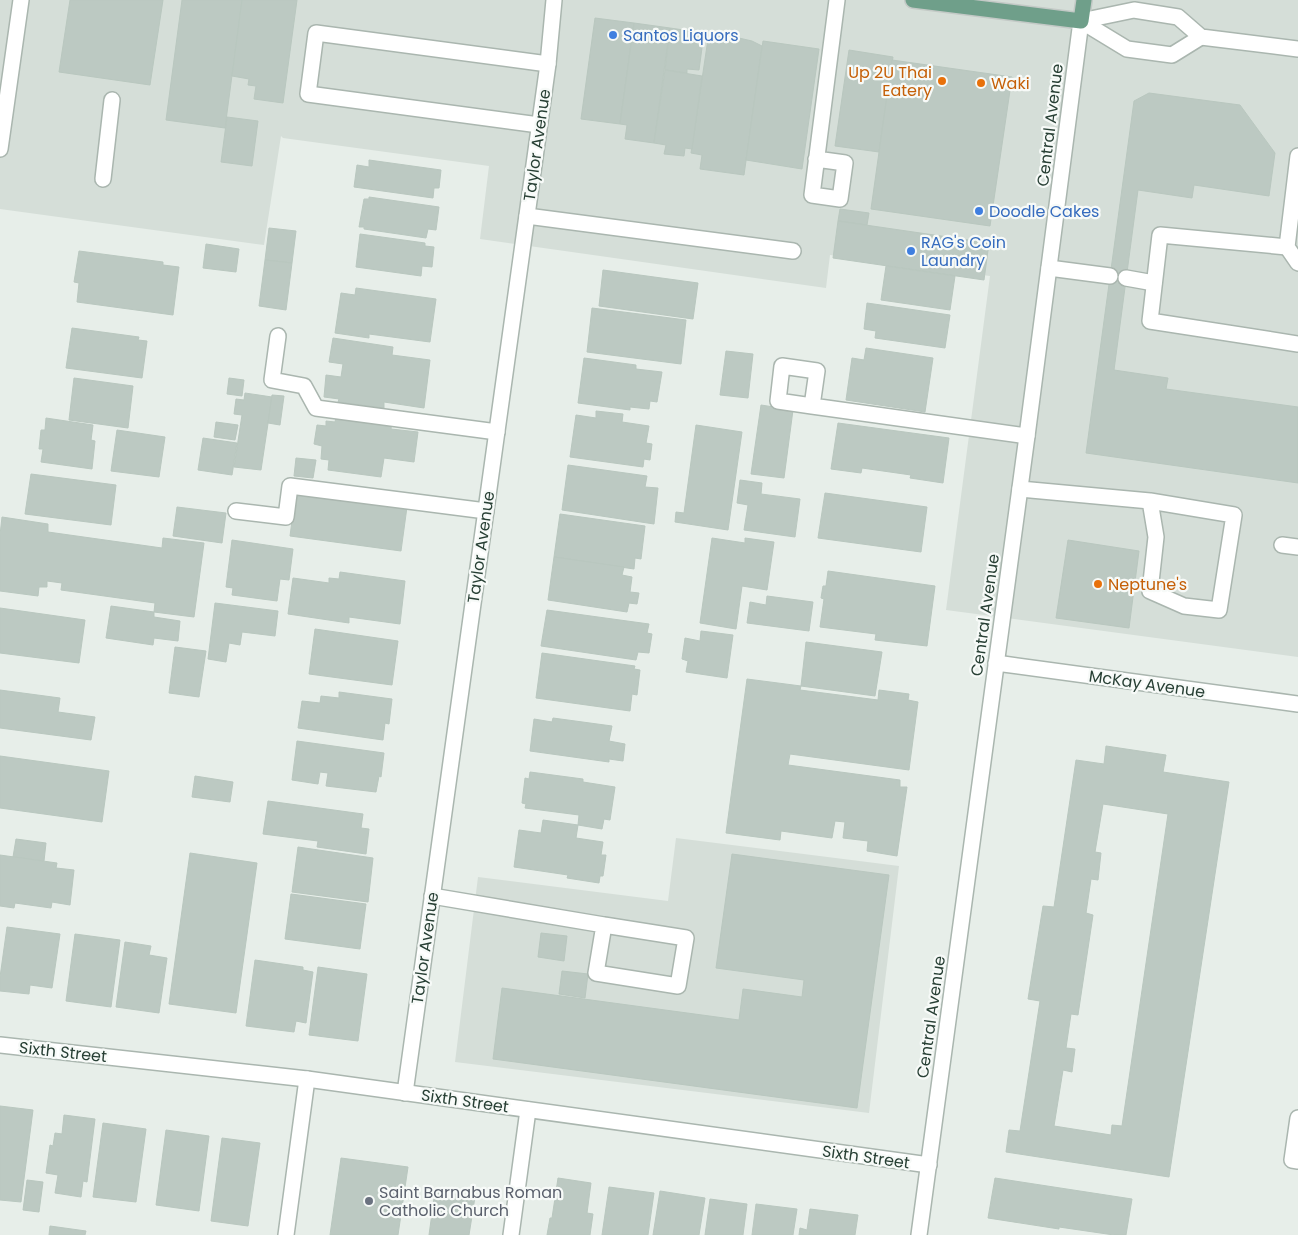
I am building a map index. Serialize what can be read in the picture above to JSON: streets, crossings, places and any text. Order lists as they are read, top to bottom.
{
  "streets": {
    "main road": ["Central Avenue"],
    "street": ["Taylor Avenue", "McKay Avenue", "Sixth Street"]
  },
  "crossings": [
    ["Central Avenue", "McKay Avenue"],
    ["Central Avenue", "Sixth Street"],
    ["Taylor Avenue", "Sixth Street"]
  ],
  "places": [
    "Santos Liquors",
    "Up 2U Thai Eatery",
    "Waki",
    "Doodle Cakes",
    "RAG's Coin Laundry",
    "Neptune's",
    "Saint Barnabus Roman Catholic Church"
  ]
}
